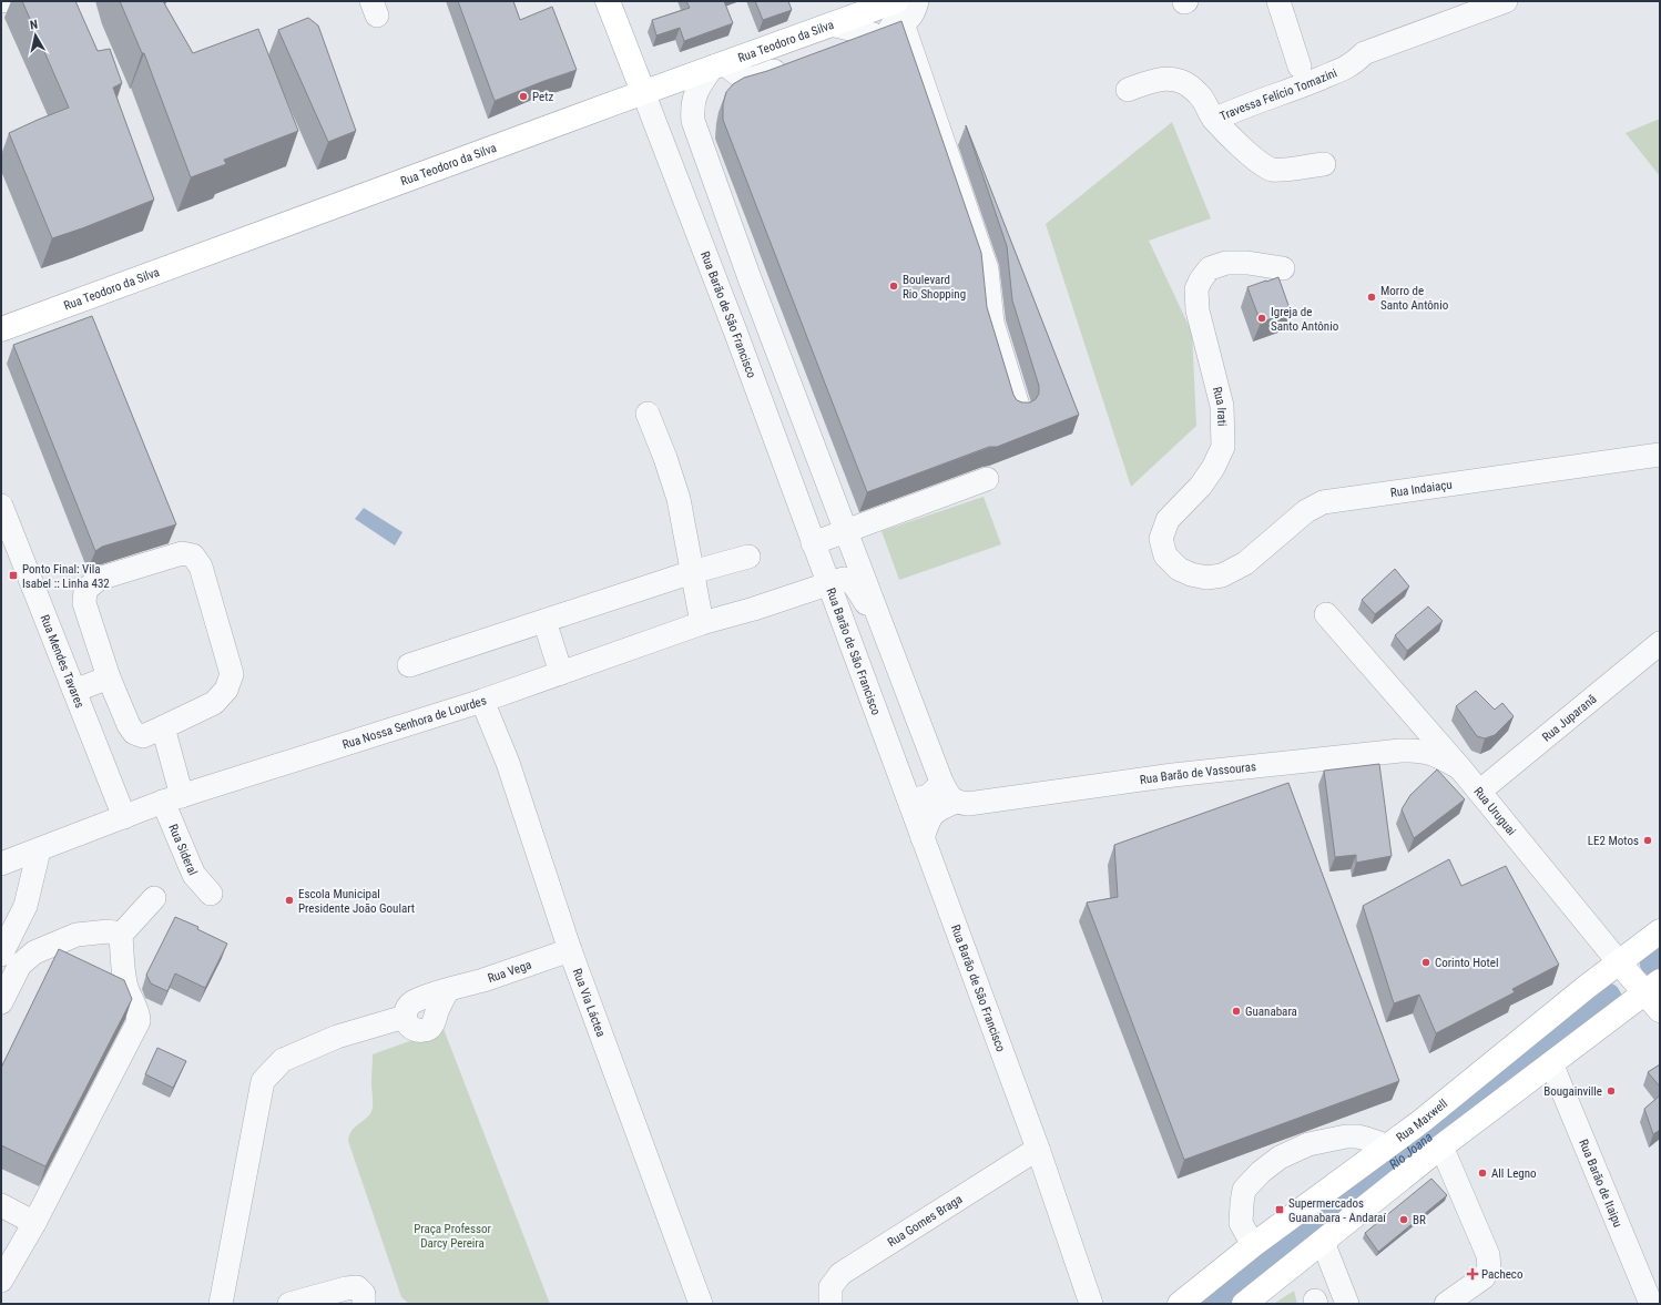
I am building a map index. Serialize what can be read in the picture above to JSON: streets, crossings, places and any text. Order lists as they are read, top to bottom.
{
  "streets": {
    "main road": [
      "Rua Teodoro da Silva",
      "Rua Barão de São Francisco",
      "Rua Uruguai",
      "Rua Maxwell"
    ],
    "street": [
      "Travessa Felício Tomazini",
      "Rua Irati",
      "Rua Indaiaçu",
      "Rua Mendes Tavares",
      "Rua Juparanã",
      "Rua Nossa Senhora de Lourdes",
      "Rua Barão de Vassouras",
      "Rua Sideral",
      "Rua Vega",
      "Rua Via Láctea",
      "Rua Barão de Itaipu",
      "Rua Gomes Braga"
    ]
  },
  "crossings": [
    ["Rua Teodoro da Silva", "Rua Barão de São Francisco"],
    ["Rua Barão de São Francisco", "Rua Nossa Senhora de Lourdes"],
    ["Rua Barão de São Francisco", "Rua Gomes Braga"],
    ["Rua Irati", "Rua Indaiaçu"],
    ["Rua Mendes Tavares", "Rua Nossa Senhora de Lourdes"],
    ["Rua Juparanã", "Rua Uruguai"],
    ["Rua Nossa Senhora de Lourdes", "Rua Sideral"],
    ["Rua Nossa Senhora de Lourdes", "Rua Via Láctea"],
    ["Rua Barão de Vassouras", "Rua Uruguai"],
    ["Rua Uruguai", "Rua Maxwell"],
    ["Rua Vega", "Rua Via Láctea"]
  ],
  "water": ["Rio Joana"],
  "parks": ["Praça Professor Darcy Pereira"],
  "places": {
    "other": [
      "Petz",
      "Boulevard Rio Shopping",
      "Morro de Santo Antônio",
      "Igreja de Santo Antônio",
      "LE2 Motos",
      "Escola Municipal Presidente João Goulart",
      "Corinto Hotel",
      "Guanabara",
      "Bougainville",
      "All Legno",
      "BR"
    ],
    "transit": ["Ponto Final: Vila Isabel :: Linha 432", "Supermercados Guanabara - Andaraí"],
    "health": ["Pacheco"]
  },
  "north": "top"
}
